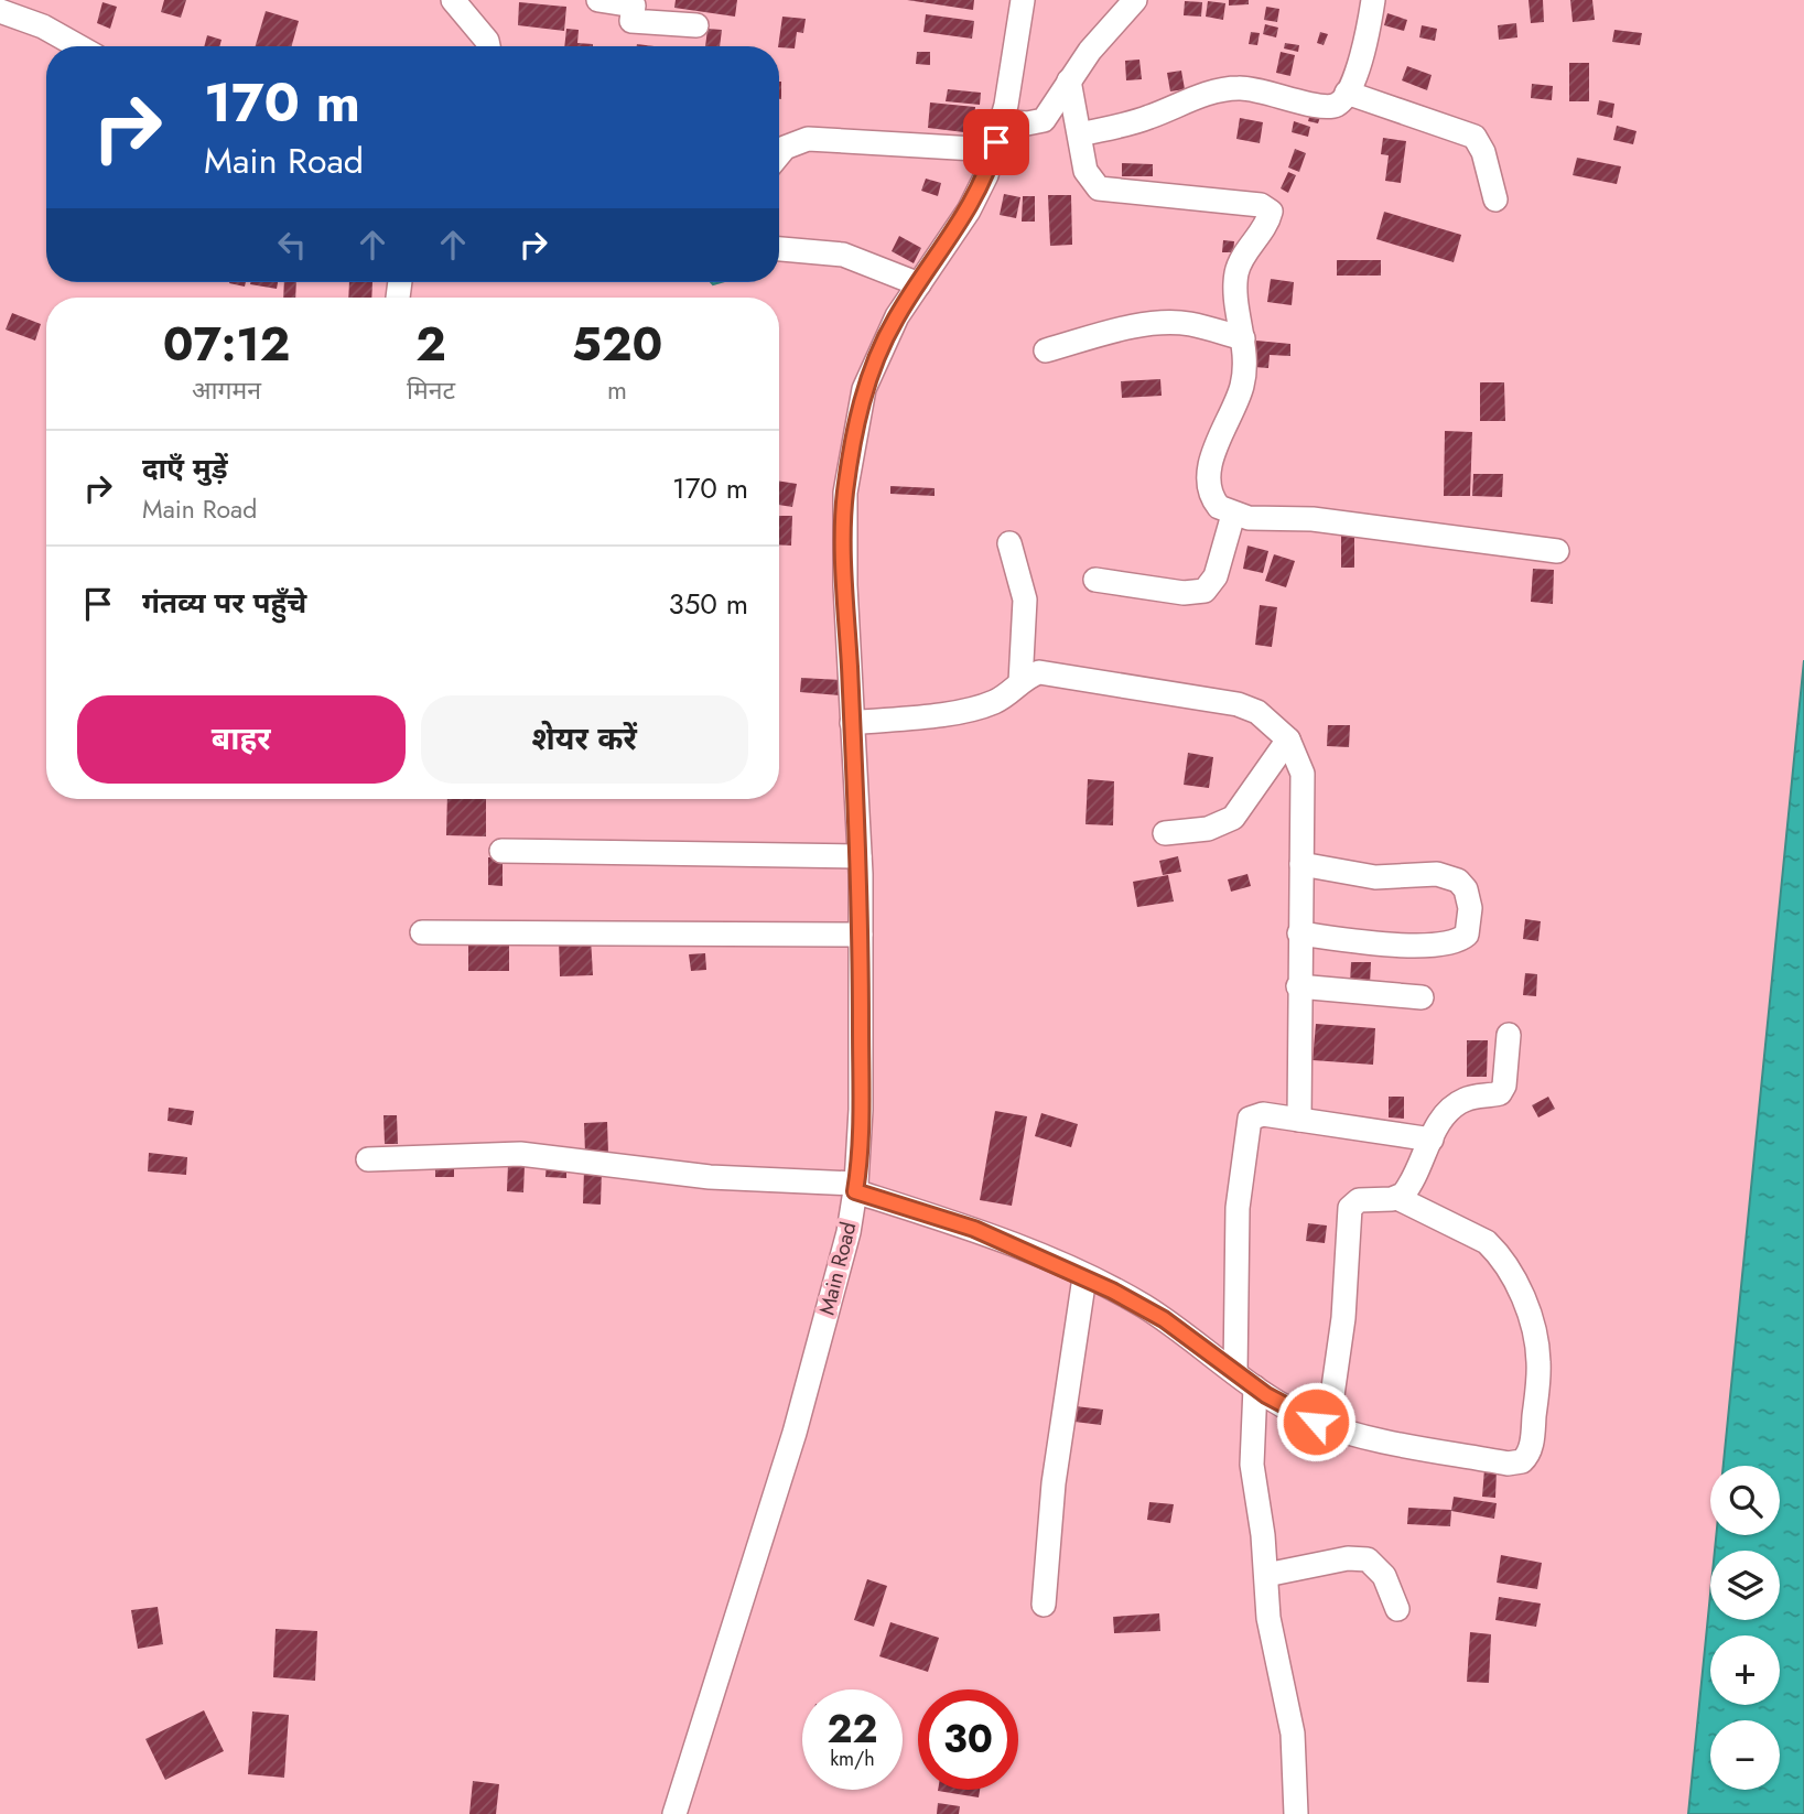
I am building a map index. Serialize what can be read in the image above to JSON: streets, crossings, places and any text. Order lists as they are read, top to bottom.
{
  "streets": {
    "street": ["Main Road"]
  },
  "page": {
    "turn": ["170 m", "Main Road"],
    "eta": [
      "07:12",
      "आगमन",
      "2",
      "मिनट",
      "520",
      "m"
    ],
    "list": [
      {
        "name": "दाएँ मुड़ें",
        "note": "Main Road",
        "value": "170 m"
      },
      {
        "name": "गंतव्य पर पहुँचे",
        "value": "350 m"
      }
    ],
    "buttons": ["बाहर", "शेयर करें"],
    "map_buttons": ["+", "−"],
    "speed": "22 km/h",
    "limit": "30"
  }
}
